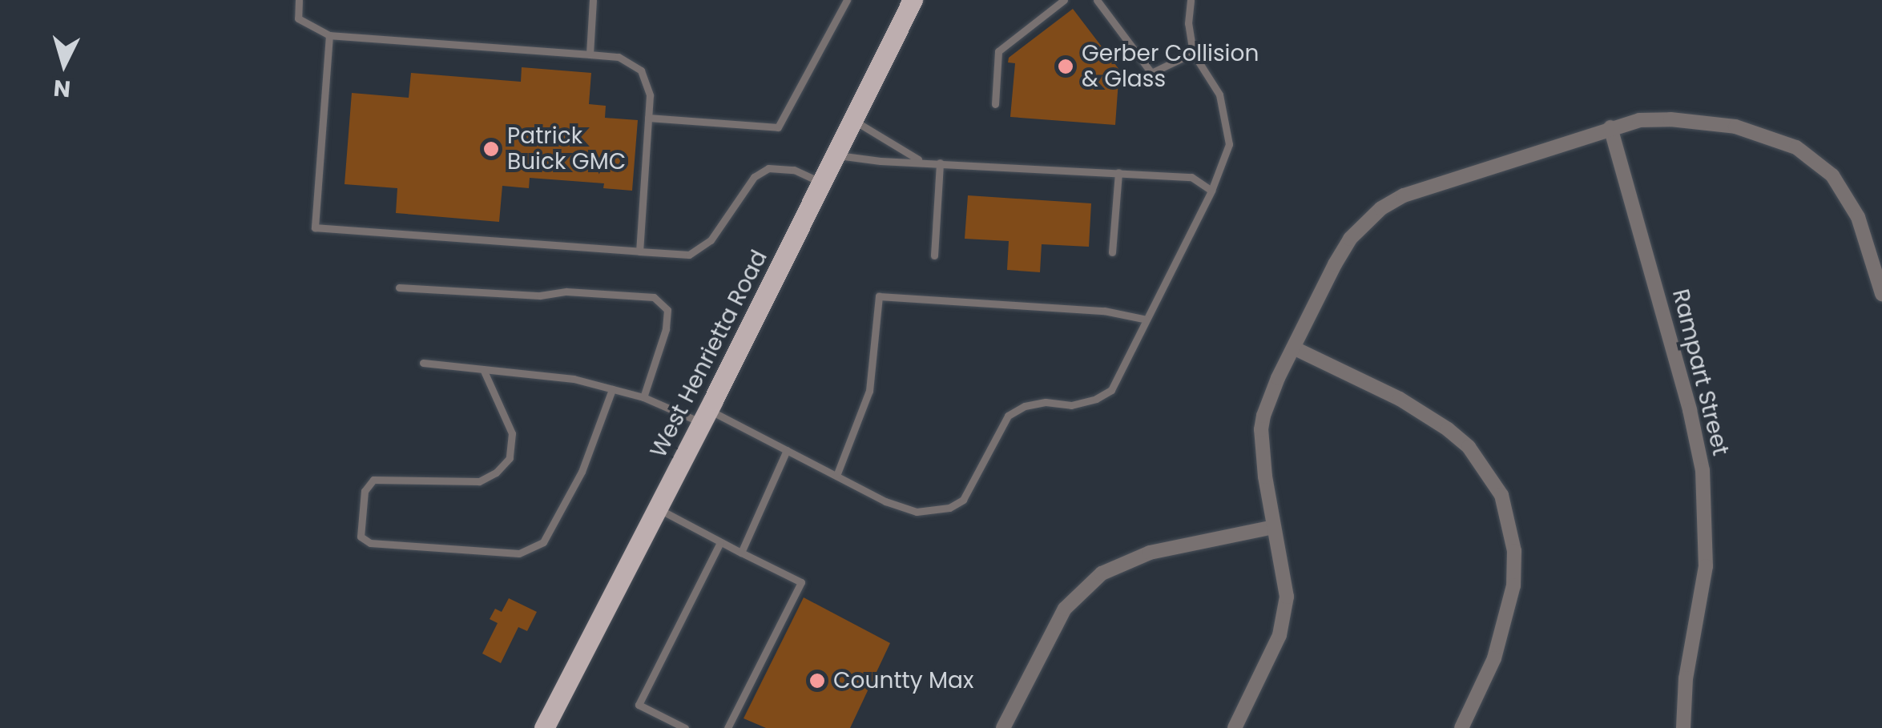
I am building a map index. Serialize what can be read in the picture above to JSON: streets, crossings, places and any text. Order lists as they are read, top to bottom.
{
  "streets": {
    "main road": ["West Henrietta Road"],
    "street": ["Rampart Street"]
  },
  "places": ["Gerber Collision & Glass", "Patrick Buick GMC", "Countty Max"],
  "north": "bottom"
}
